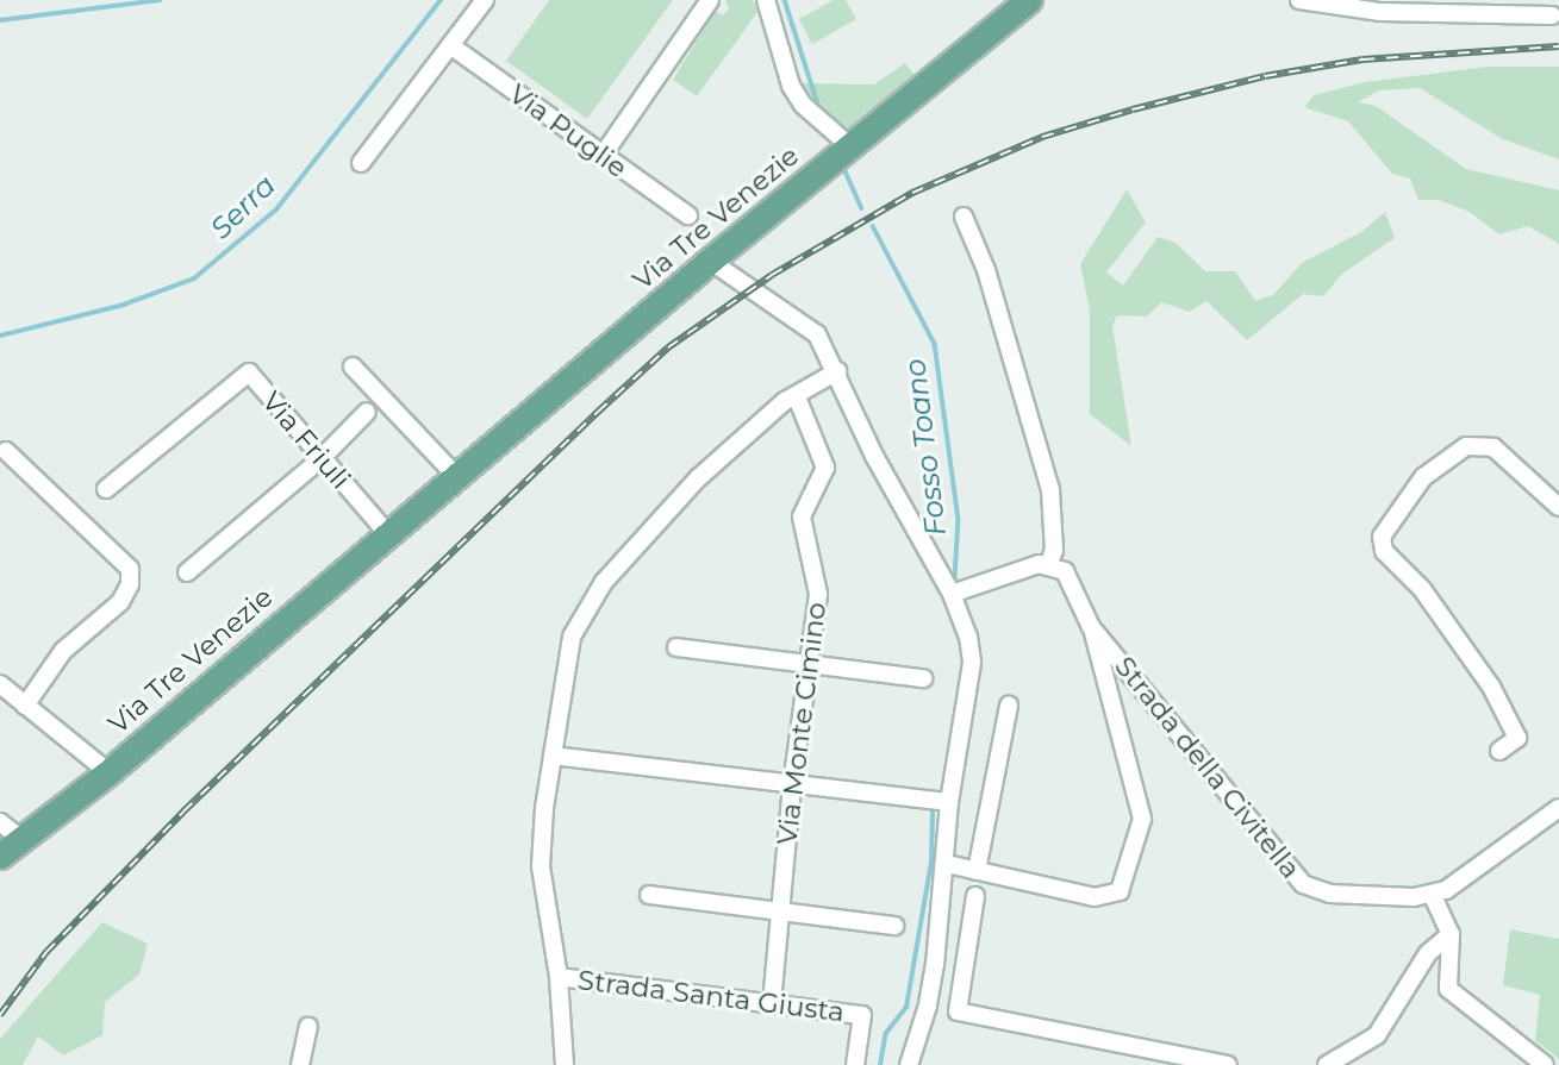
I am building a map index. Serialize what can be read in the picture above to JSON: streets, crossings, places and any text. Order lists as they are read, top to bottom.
{
  "streets": {
    "main road": ["Via Tre Venezie"],
    "street": [
      "Via Puglie",
      "Via Friuli",
      "Via Monte Cimino",
      "Strada della Civitella",
      "Strada Santa Giusta"
    ]
  },
  "crossings": [
    ["Via Tre Venezie", "Via Friuli"],
    ["Via Monte Cimino", "Strada Santa Giusta"]
  ],
  "water": ["Serra", "Fosso Toano"]
}
